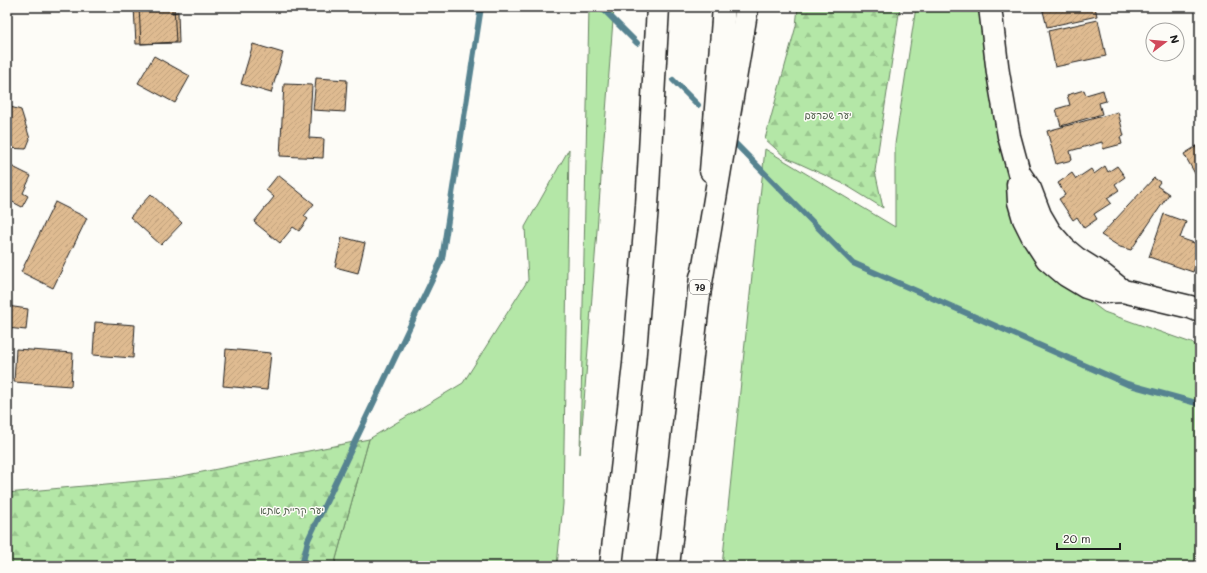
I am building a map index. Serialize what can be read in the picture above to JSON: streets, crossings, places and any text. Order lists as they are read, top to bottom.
{
  "streets": {
    "main road": ["79"]
  },
  "parks": ["יער שפרעם", "יער קריית אתא"],
  "scale_bar": "20 m",
  "north": "right"
}
